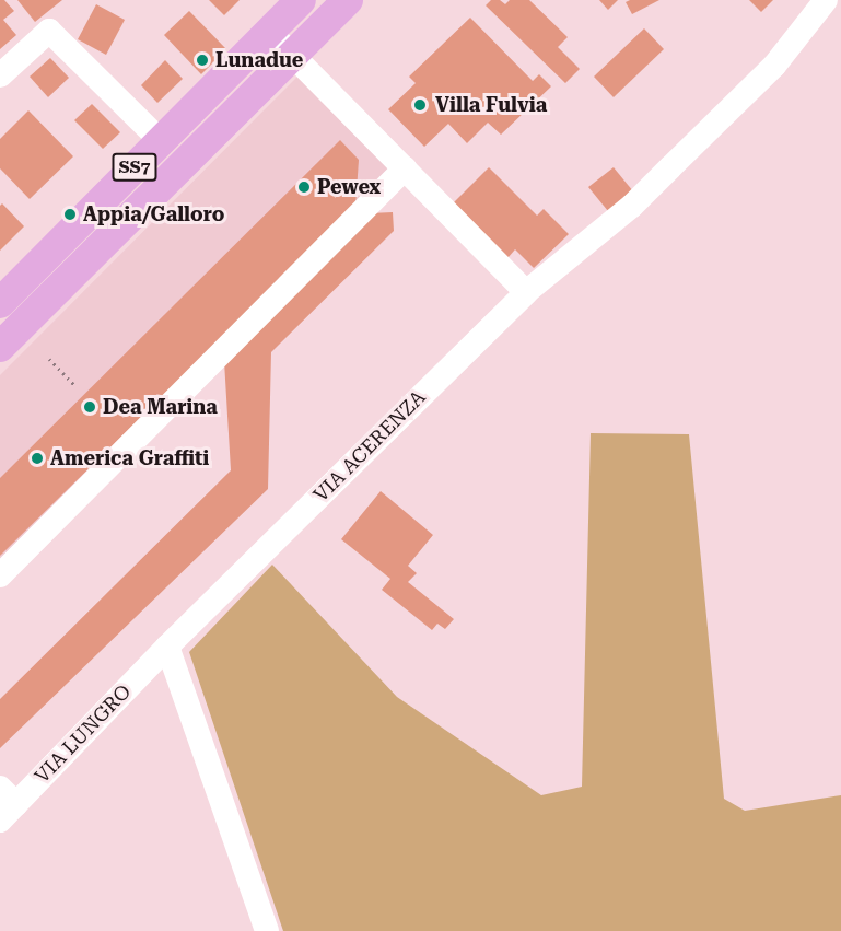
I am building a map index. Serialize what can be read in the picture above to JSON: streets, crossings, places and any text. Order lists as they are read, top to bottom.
{
  "streets": {
    "main road": ["SS7"],
    "street": ["VIA ACERENZA", "VIA LUNGRO"]
  },
  "crossings": [
    ["VIA ACERENZA", "VIA LUNGRO"]
  ],
  "places": [
    "Lunadue",
    "Villa Fulvia",
    "Pewex",
    "Appia/Galloro",
    "Dea Marina",
    "America Graffiti"
  ]
}
